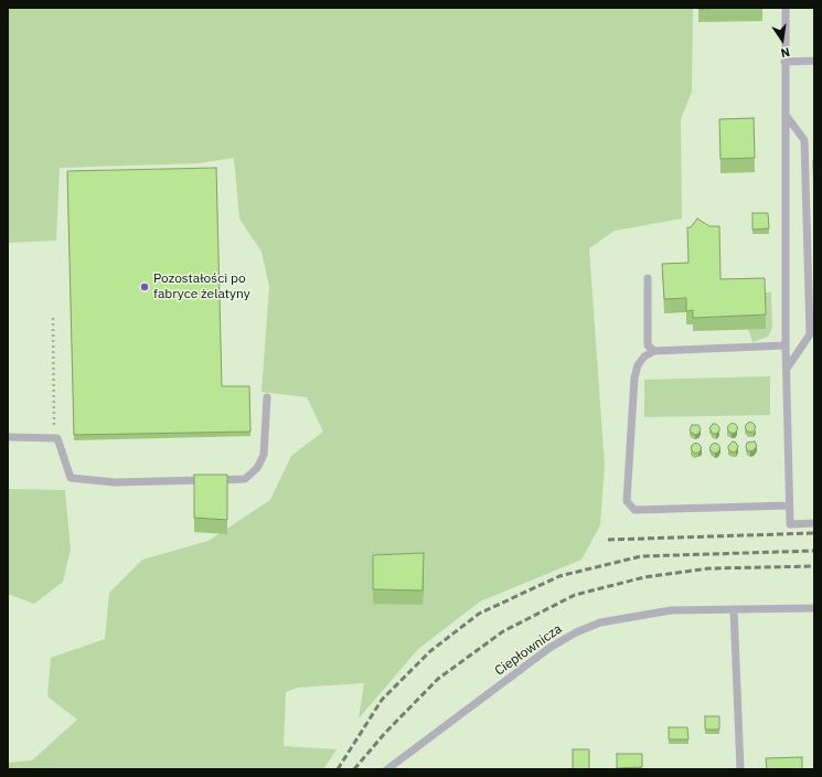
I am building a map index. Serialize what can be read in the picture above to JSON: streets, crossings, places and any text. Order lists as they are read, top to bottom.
{
  "streets": {
    "lane": ["Ciepłownicza"]
  },
  "places": ["Pozostałości po fabryce żelatyny"],
  "north": "bottom"
}
